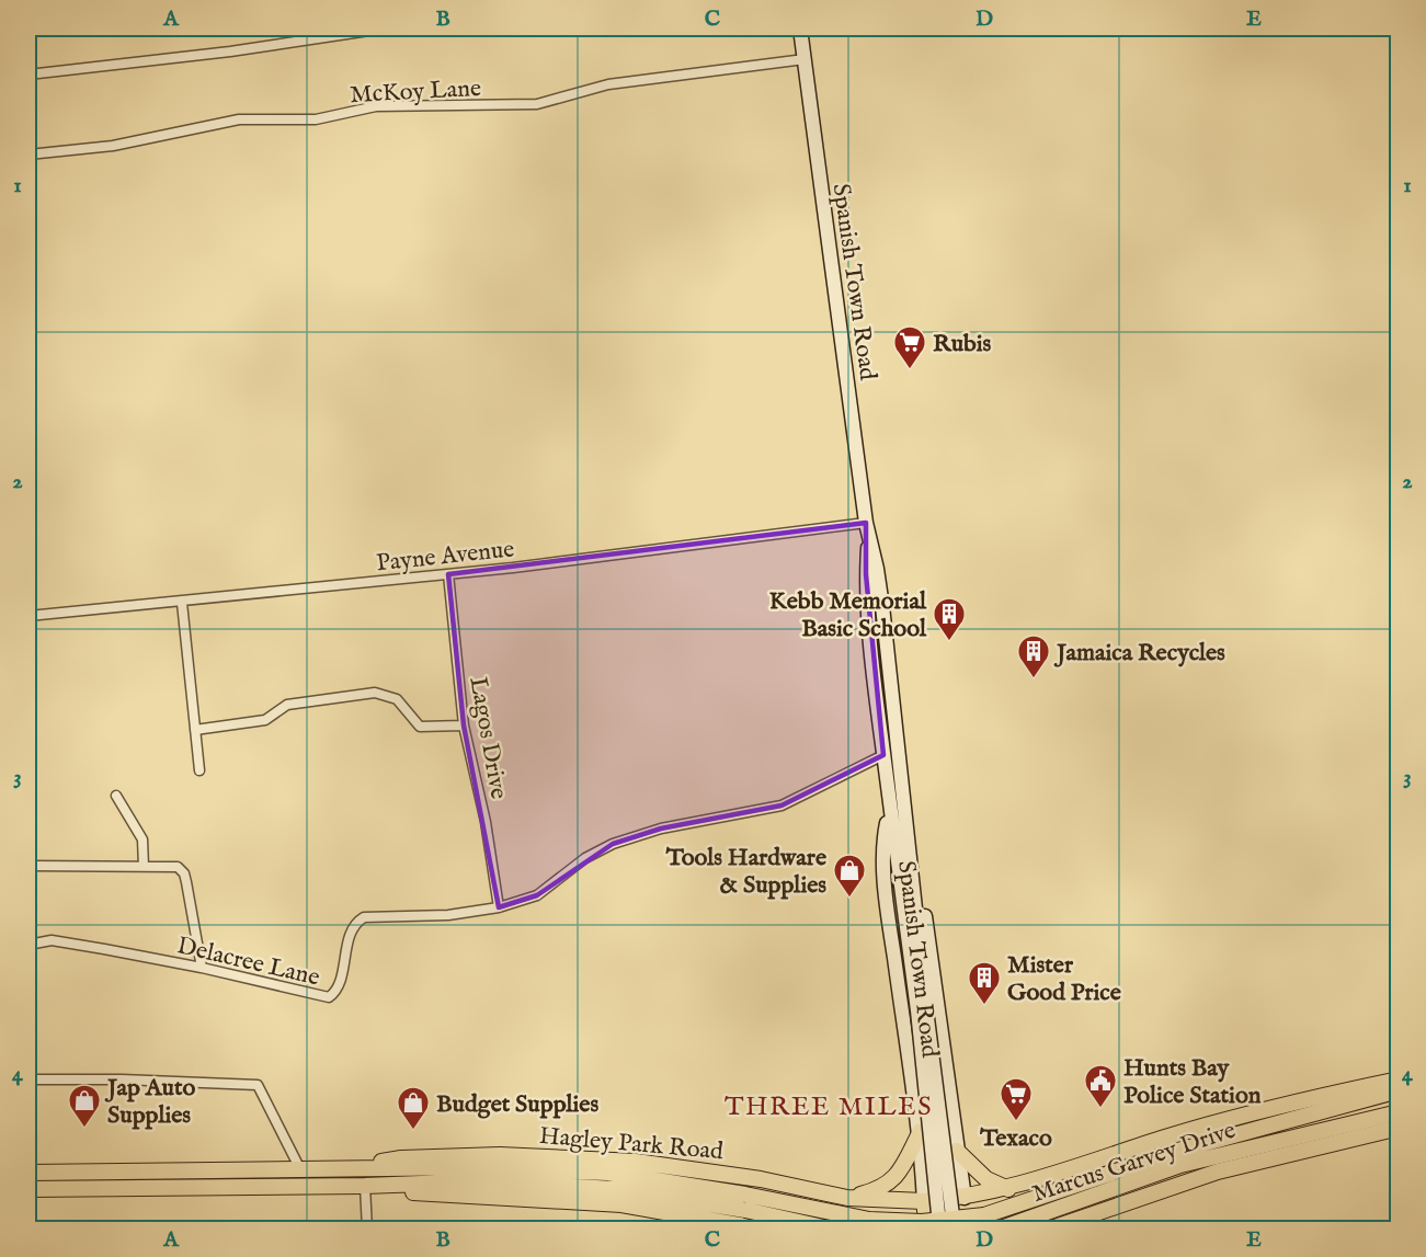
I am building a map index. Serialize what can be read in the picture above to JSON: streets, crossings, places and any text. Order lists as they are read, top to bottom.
{
  "streets": {
    "main road": ["Spanish Town Road", "Hagley Park Road", "Marcus Garvey Drive"],
    "street": [
      "McKoy Lane",
      "Payne Avenue",
      "Lagos Drive",
      "Delacree Lane"
    ]
  },
  "crossings": [
    ["McKoy Lane", "Spanish Town Road"],
    ["Spanish Town Road", "Payne Avenue"],
    ["Spanish Town Road", "Delacree Lane"],
    ["Spanish Town Road", "Hagley Park Road"],
    ["Spanish Town Road", "Marcus Garvey Drive"],
    ["Payne Avenue", "Lagos Drive"],
    ["Lagos Drive", "Delacree Lane"],
    ["Hagley Park Road", "Marcus Garvey Drive"]
  ],
  "districts": ["THREE MILES"],
  "places": {
    "supermarket": ["Rubis", "Texaco"],
    "building": ["Kebb Memorial Basic School", "Jamaica Recycles", "Mister Good Price"],
    "shop": ["Tools Hardware & Supplies", "Jap Auto Supplies", "Budget Supplies"],
    "public building": ["Hunts Bay Police Station"]
  },
  "grid": {
    "columns": [
      "A",
      "B",
      "C",
      "D",
      "E"
    ],
    "rows": [
      "1",
      "2",
      "3",
      "4"
    ]
  }
}
